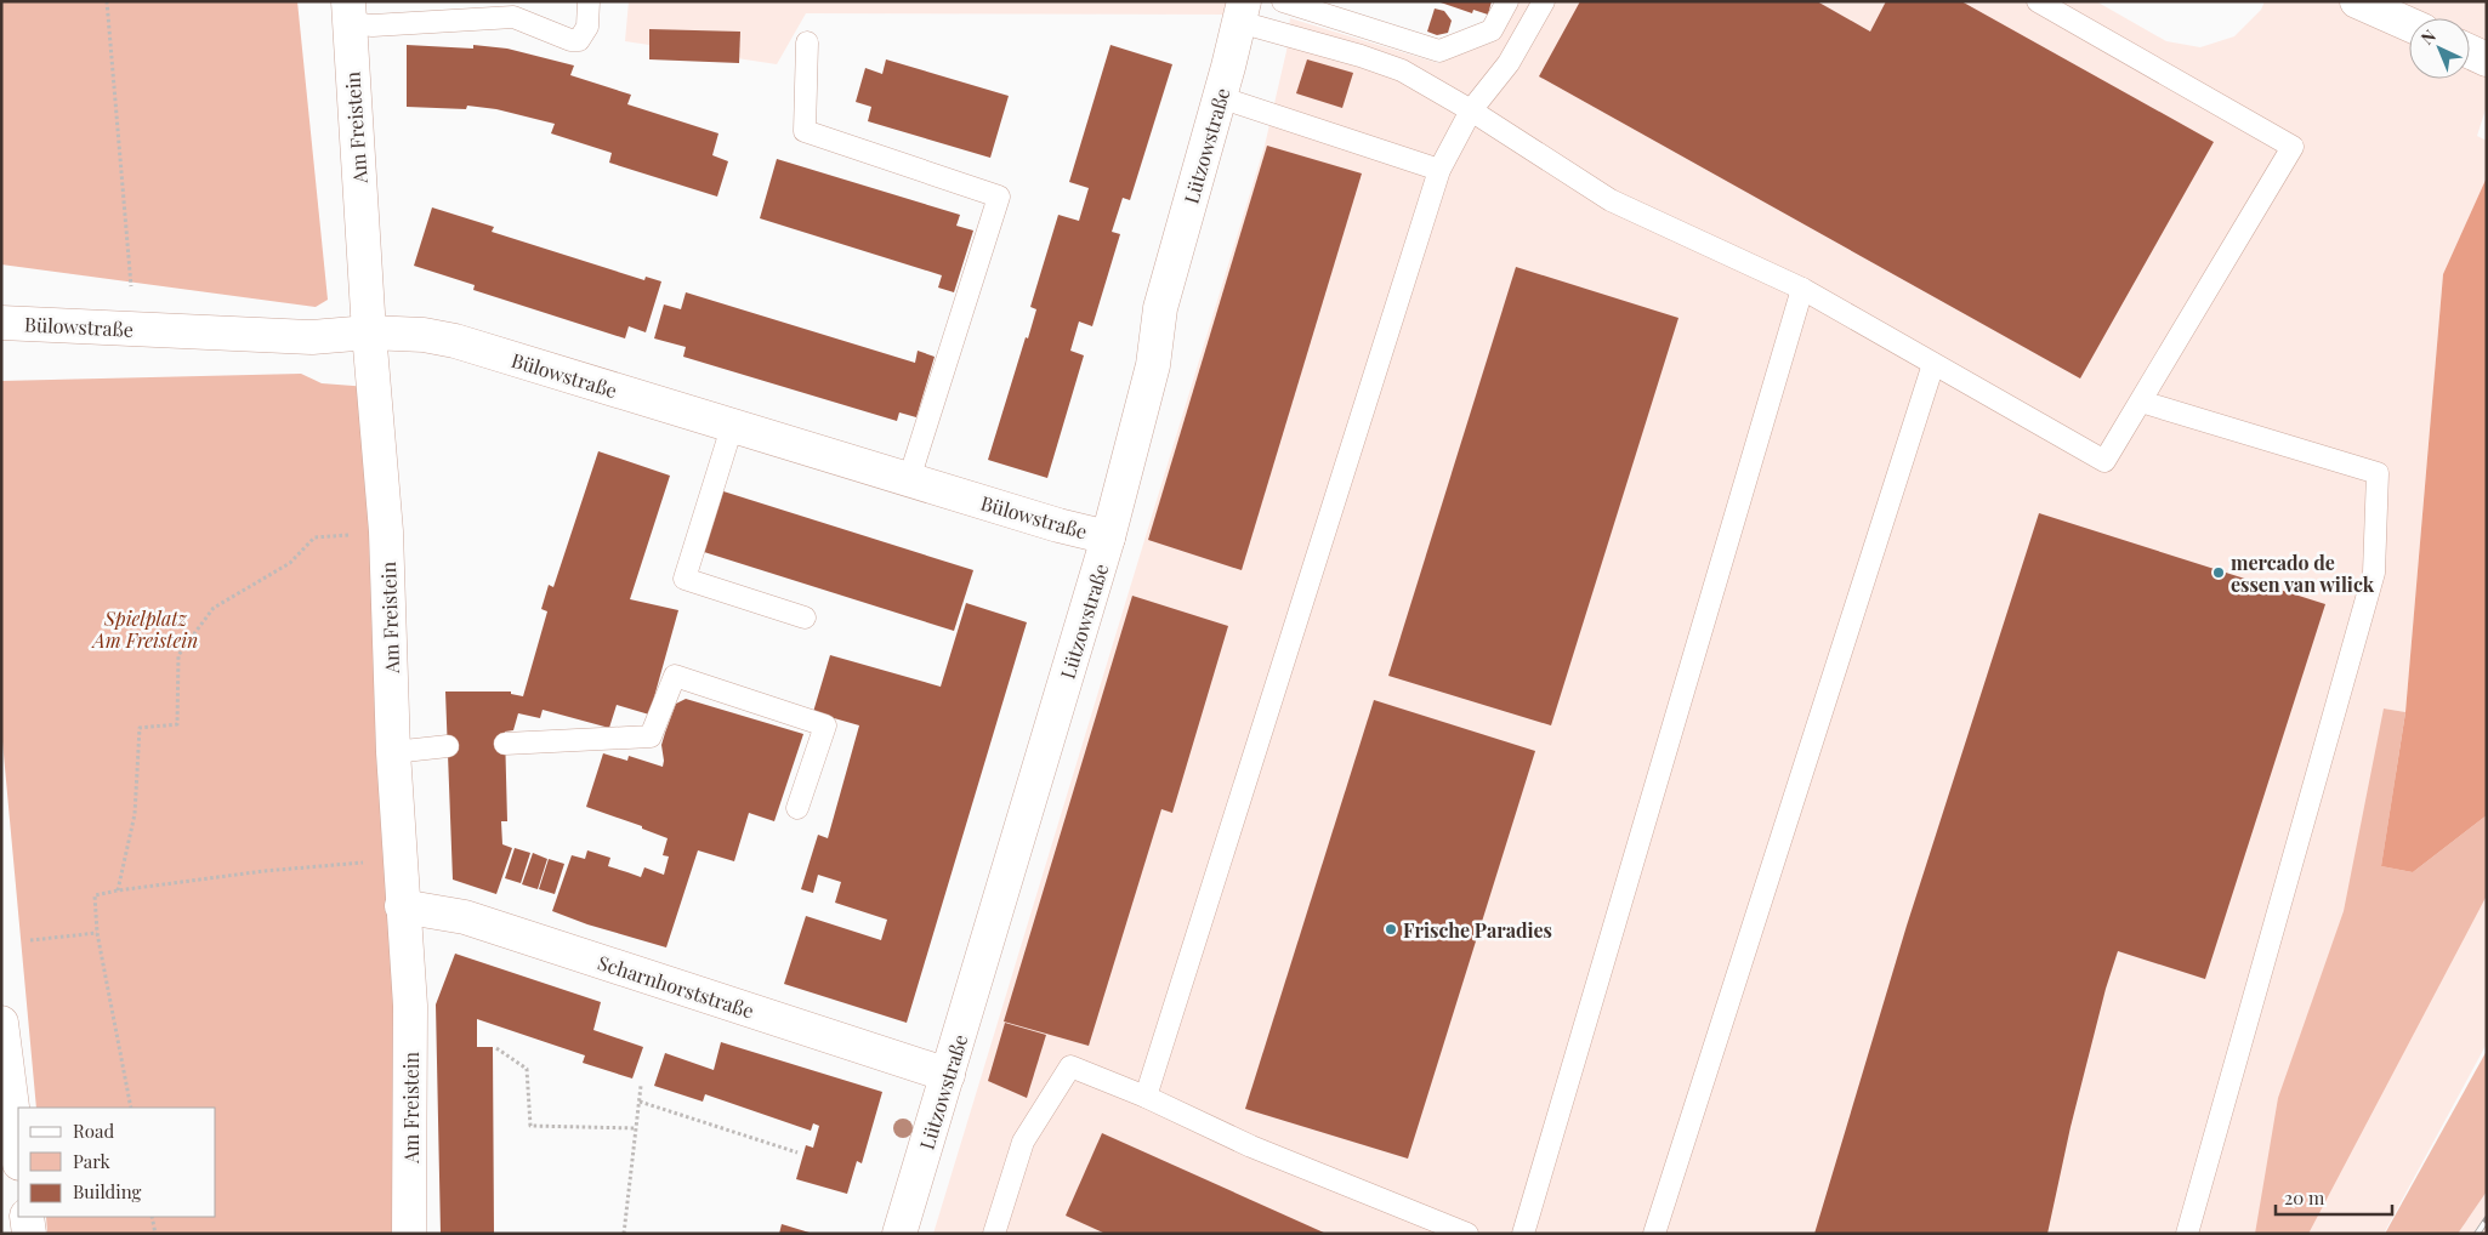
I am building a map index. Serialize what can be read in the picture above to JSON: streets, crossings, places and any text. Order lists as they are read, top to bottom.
{
  "streets": {
    "street": [
      "Am Freistein",
      "Lützowstraße",
      "Bülowstraße",
      "Scharnhorststraße"
    ]
  },
  "crossings": [
    ["Am Freistein", "Bülowstraße"],
    ["Am Freistein", "Scharnhorststraße"],
    ["Lützowstraße", "Bülowstraße"],
    ["Lützowstraße", "Scharnhorststraße"]
  ],
  "parks": ["Spielplatz Am Freistein"],
  "places": ["mercado de essen van wilick", "Frische Paradies"],
  "legend": ["Road", "Park", "Building"],
  "scale_bar": "20 m",
  "north": "top left"
}
